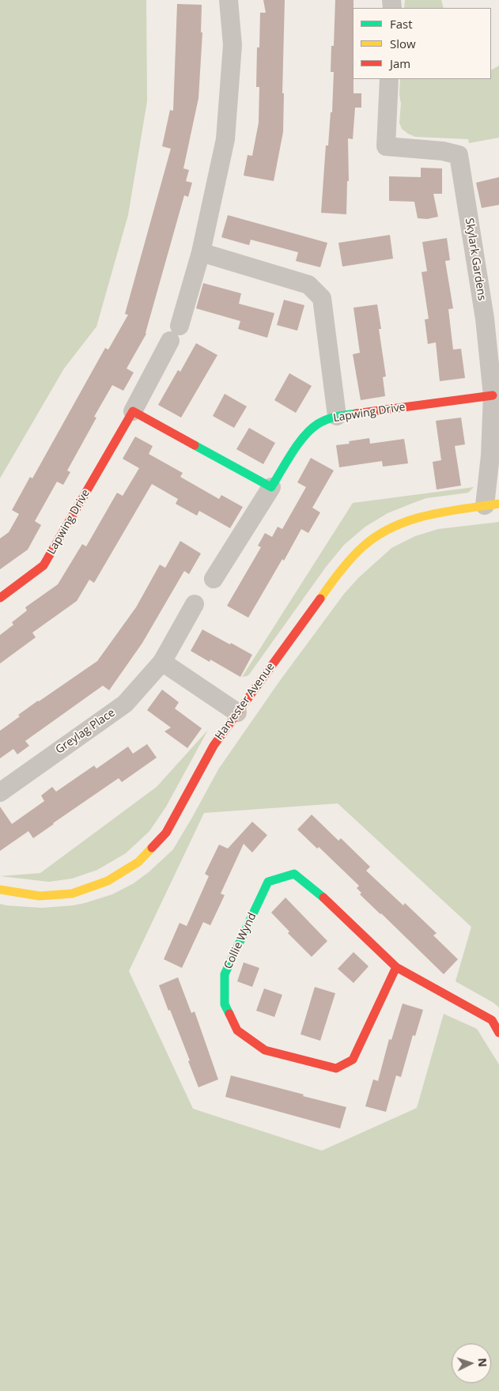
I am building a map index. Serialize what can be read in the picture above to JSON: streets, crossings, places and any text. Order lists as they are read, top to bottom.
{
  "streets": {
    "street": [
      "Skylark Gardens",
      "Lapwing Drive",
      "Harvester Avenue",
      "Greylag Place",
      "Collie Wynd"
    ]
  },
  "crossings": [
    ["Skylark Gardens", "Lapwing Drive"],
    ["Skylark Gardens", "Harvester Avenue"]
  ],
  "legend": ["Fast", "Slow", "Jam"],
  "north": "right"
}
